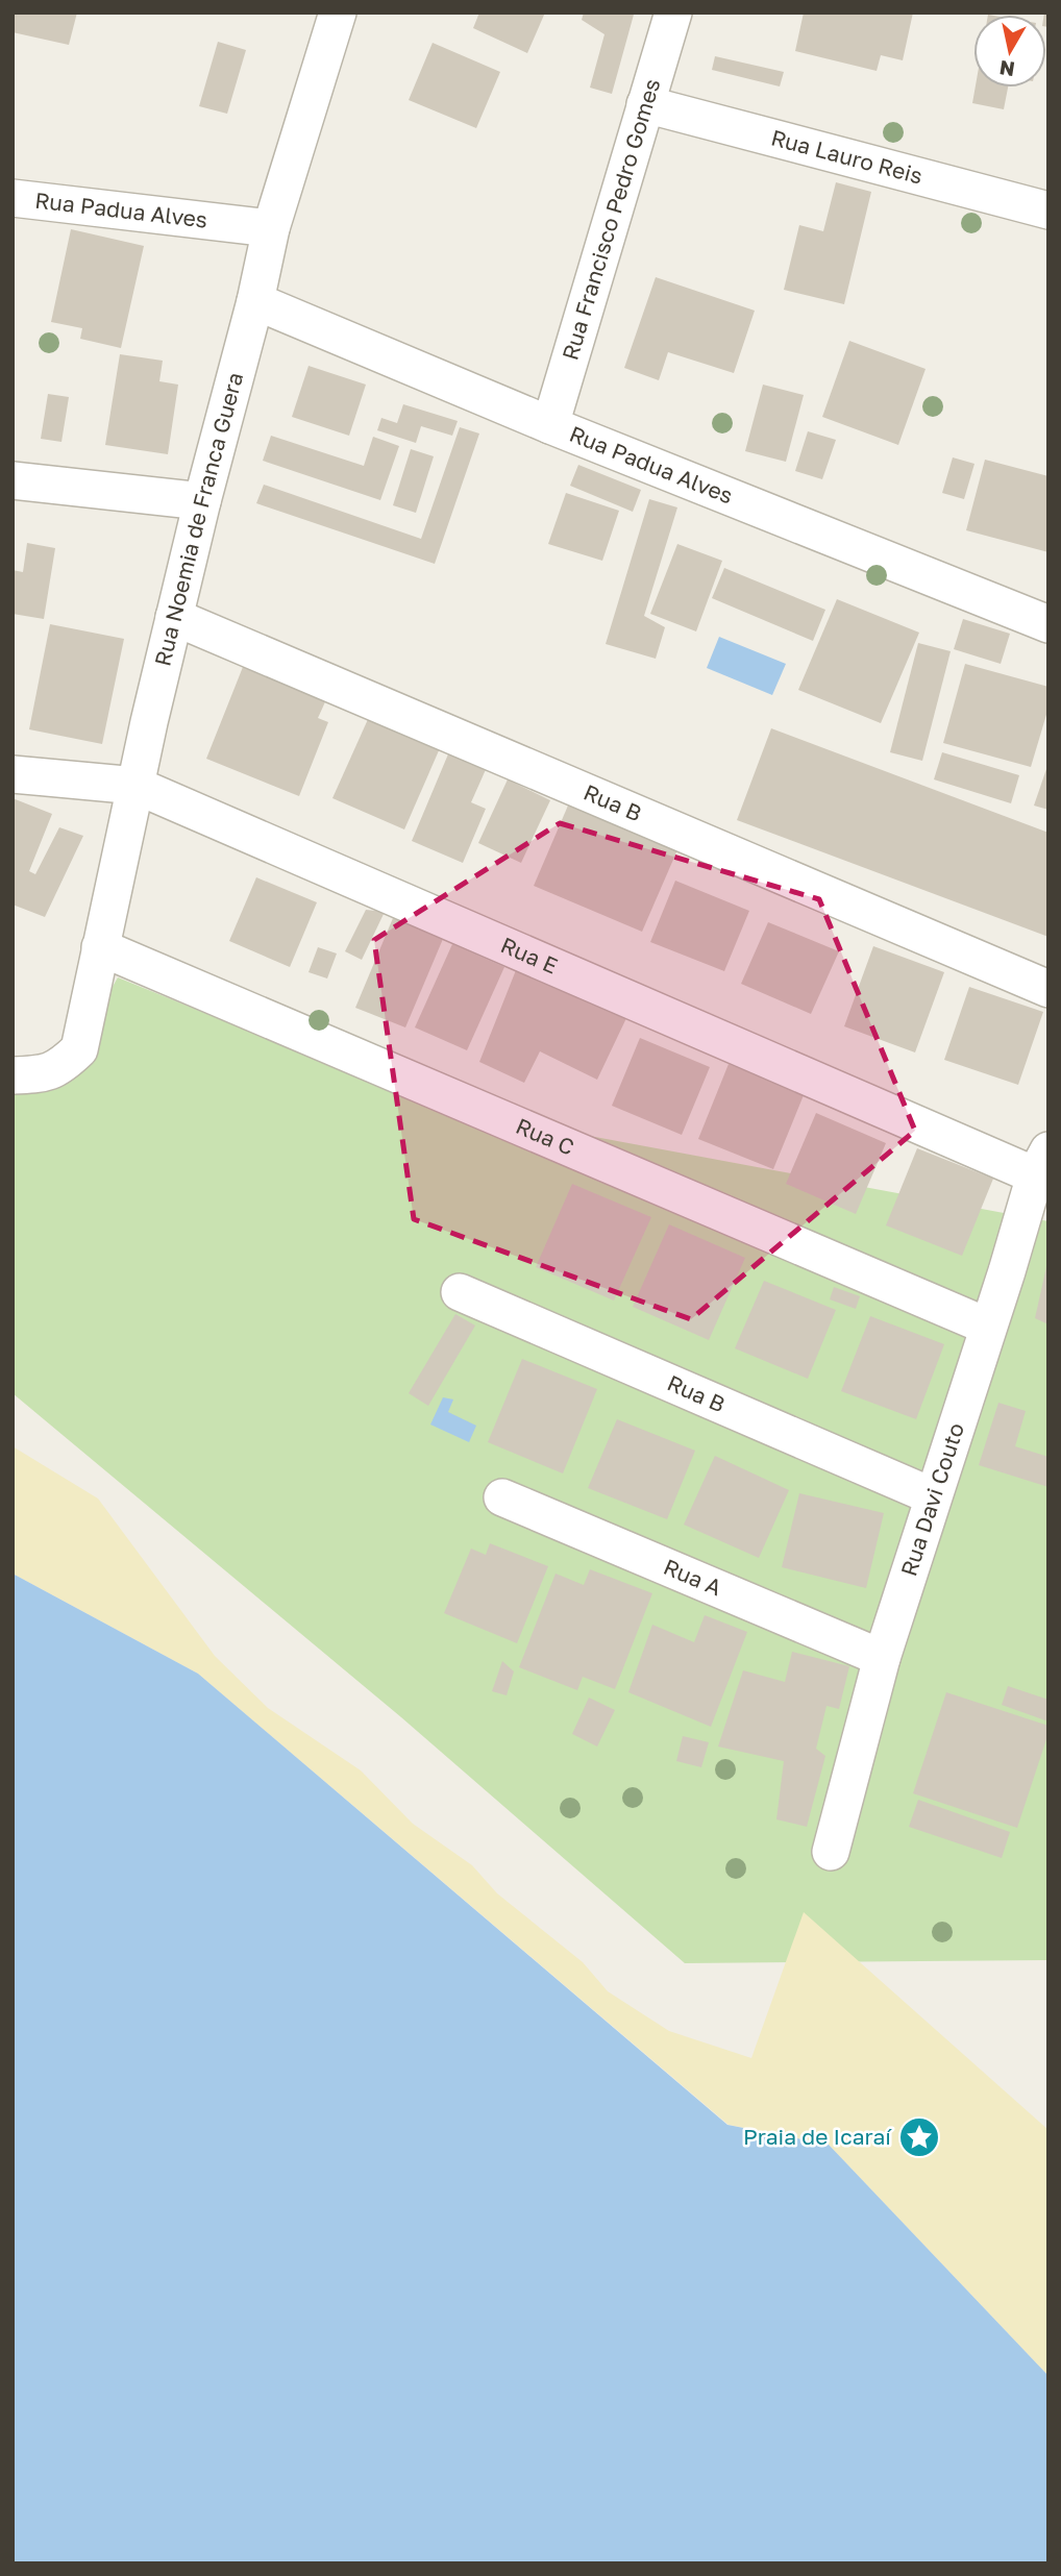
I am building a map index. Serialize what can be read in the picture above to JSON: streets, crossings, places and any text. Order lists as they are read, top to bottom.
{
  "streets": {
    "street": [
      "Rua Lauro Reis",
      "Rua Padua Alves",
      "Rua Francisco Pedro Gomes",
      "Rua Noemia de Franca Guera",
      "Rua B",
      "Rua E",
      "Rua C",
      "Rua Davi Couto",
      "Rua A"
    ]
  },
  "crossings": [
    ["Rua Lauro Reis", "Rua Francisco Pedro Gomes"],
    ["Rua Padua Alves", "Rua Francisco Pedro Gomes"],
    ["Rua Padua Alves", "Rua Noemia de Franca Guera"],
    ["Rua Noemia de Franca Guera", "Rua B"],
    ["Rua Noemia de Franca Guera", "Rua E"],
    ["Rua Noemia de Franca Guera", "Rua C"],
    ["Rua B", "Rua Davi Couto"],
    ["Rua E", "Rua Davi Couto"],
    ["Rua C", "Rua Davi Couto"],
    ["Rua Davi Couto", "Rua A"]
  ],
  "places": {
    "place": ["Praia de Icaraí"]
  },
  "north": "bottom"
}
